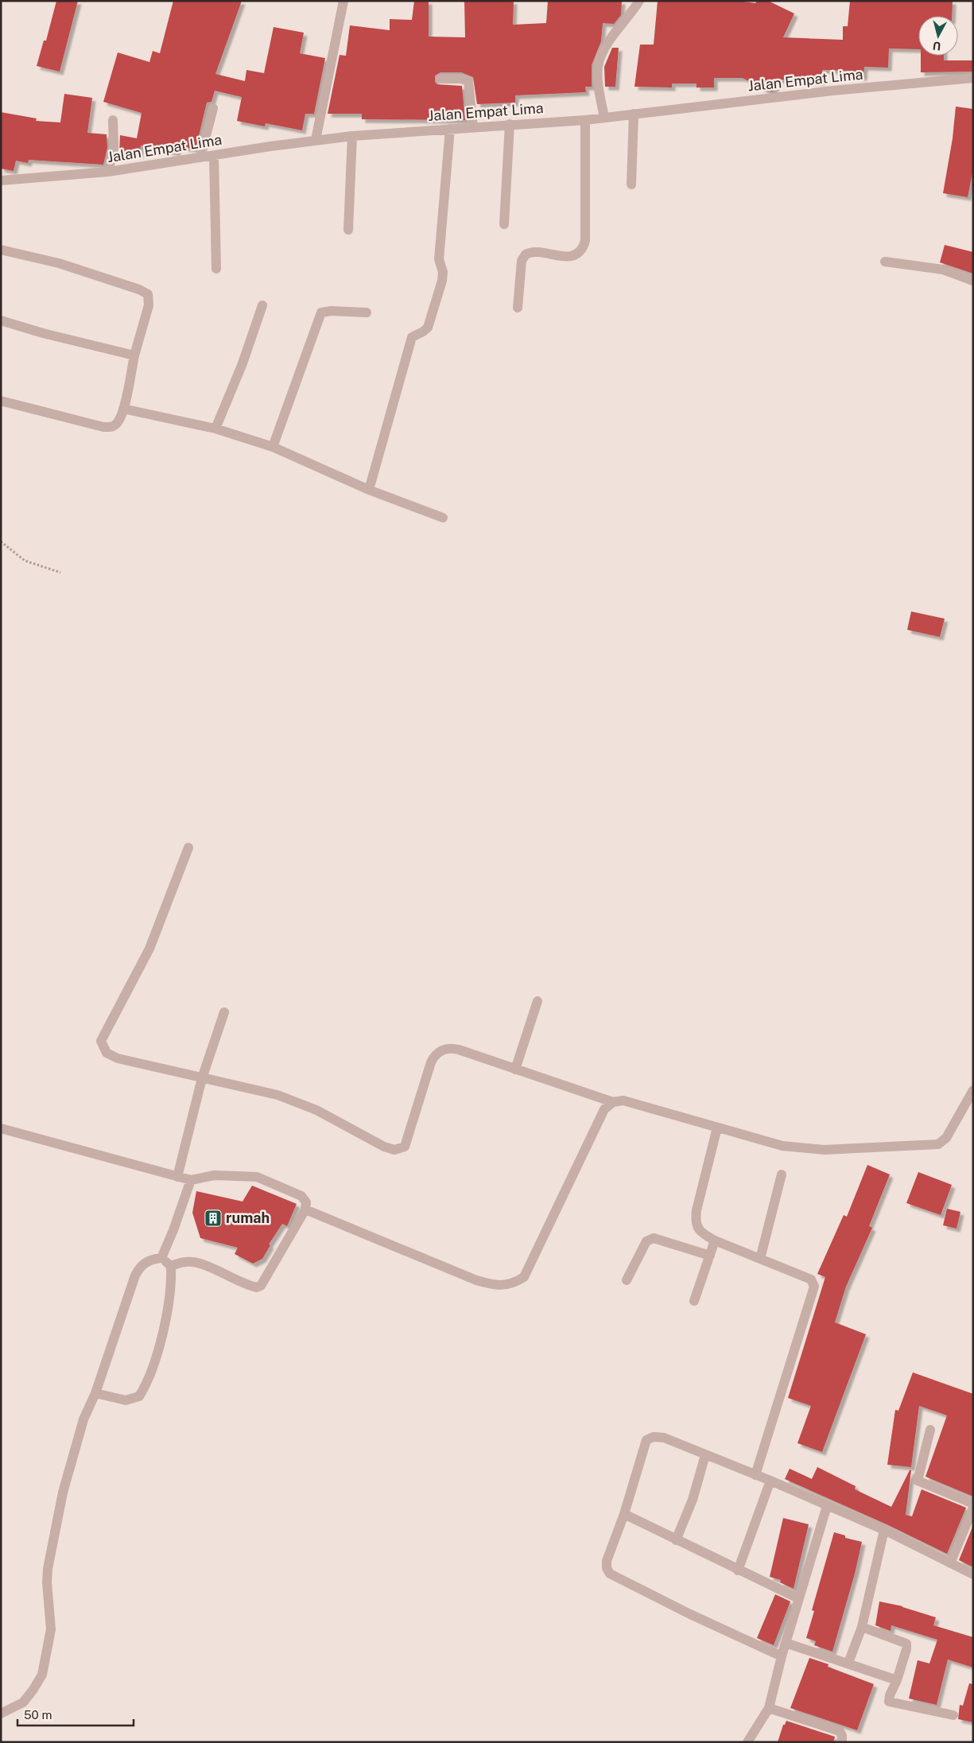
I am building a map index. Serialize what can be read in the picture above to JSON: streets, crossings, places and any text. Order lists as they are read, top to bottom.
{
  "streets": {
    "street": ["Jalan Empat Lima"]
  },
  "places": {
    "building": ["rumah"]
  },
  "scale_bar": "50 m",
  "north": "bottom"
}
